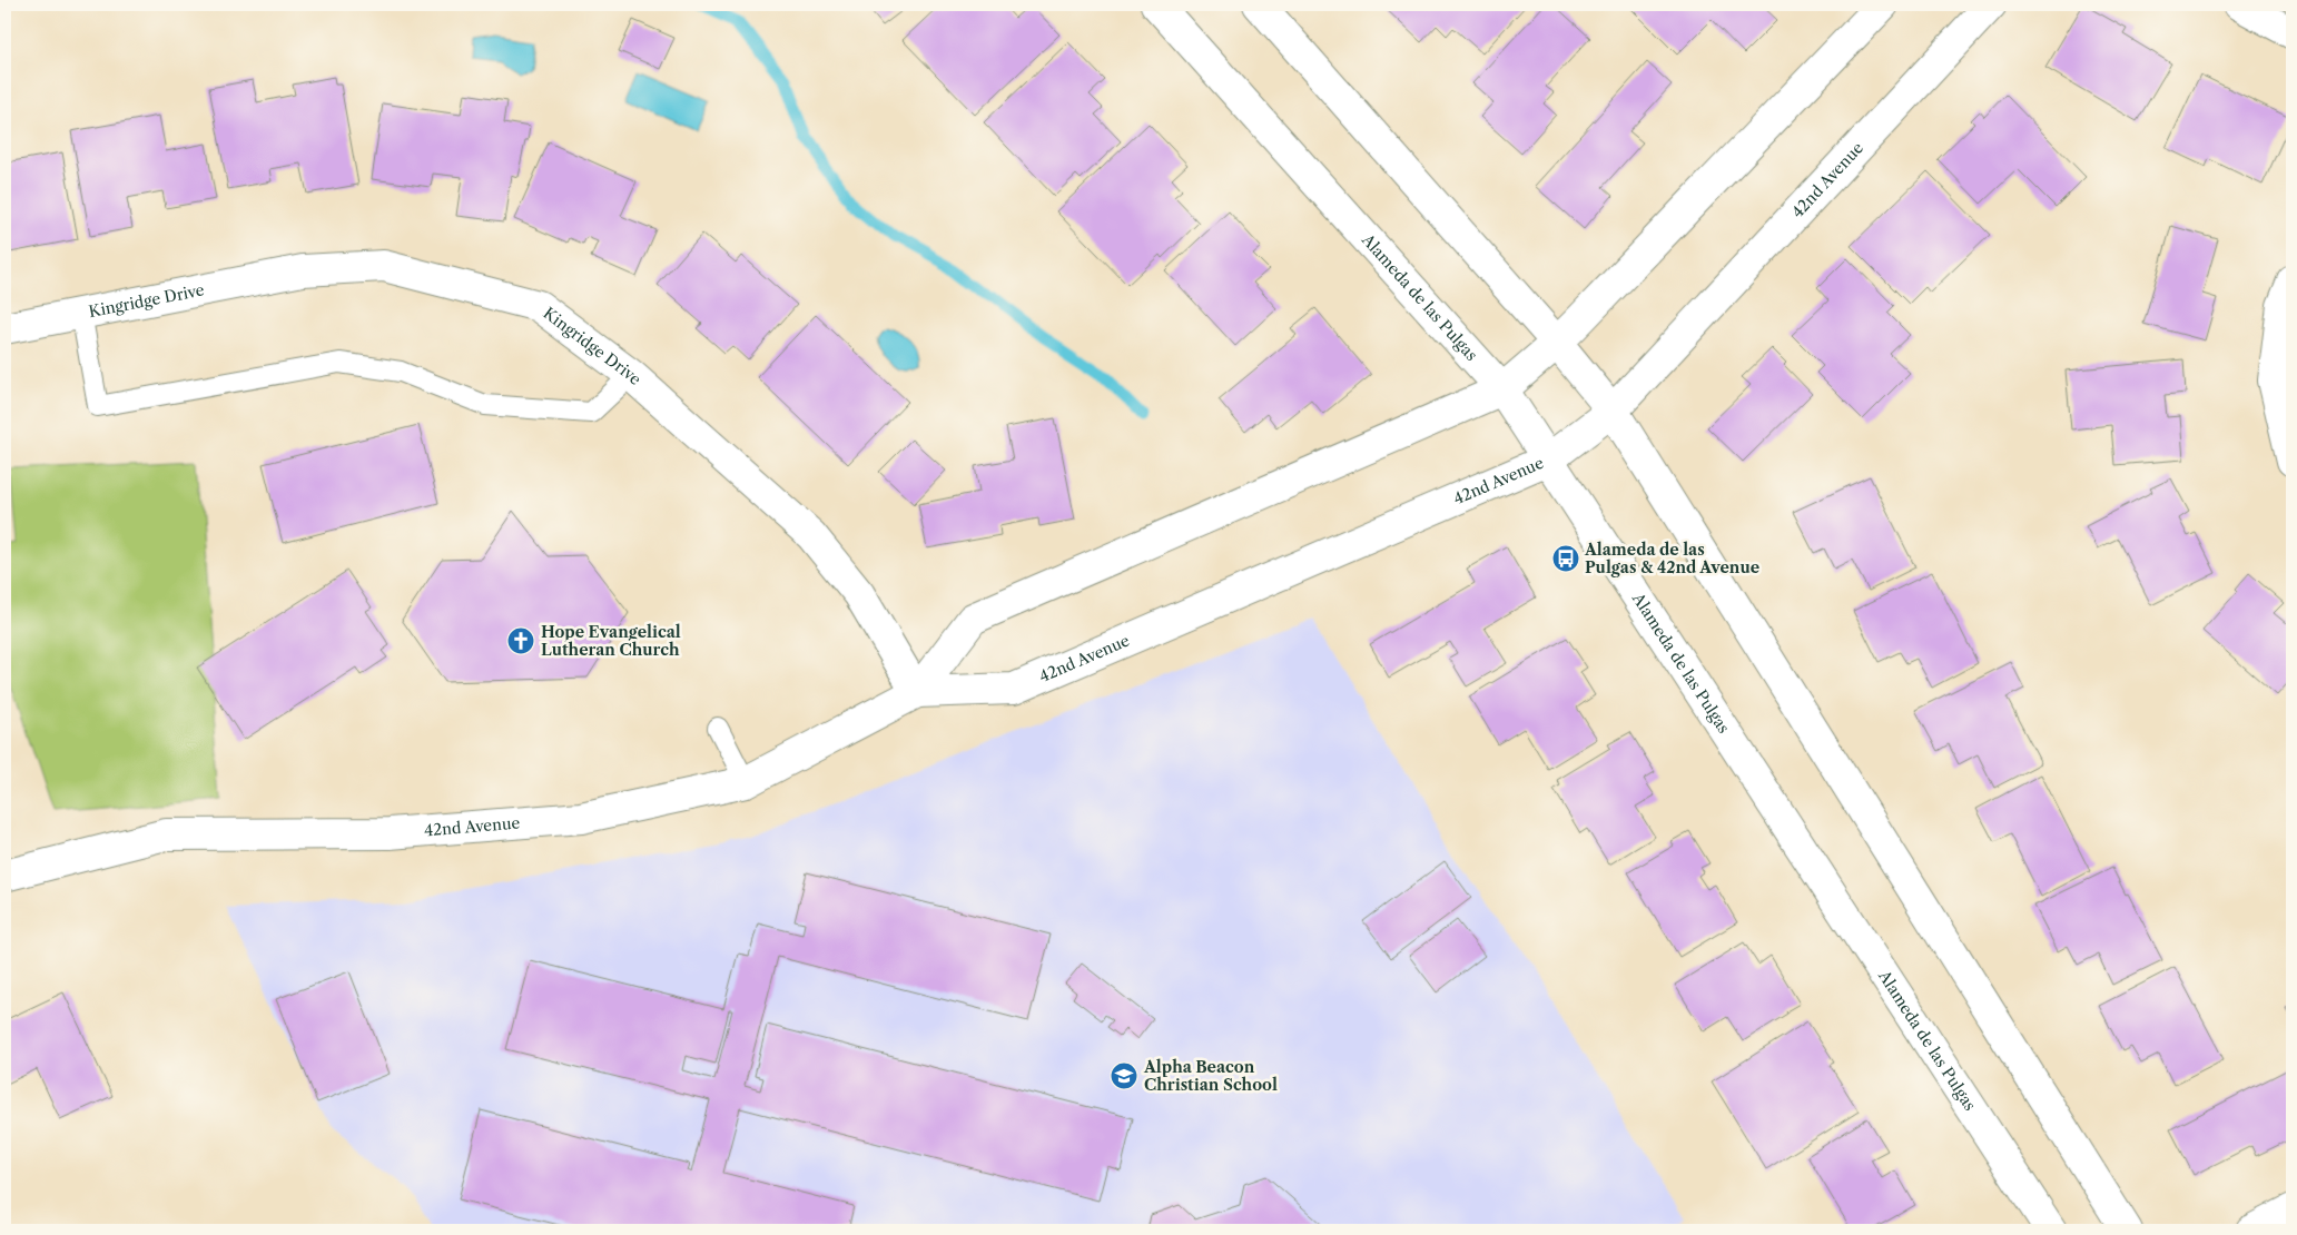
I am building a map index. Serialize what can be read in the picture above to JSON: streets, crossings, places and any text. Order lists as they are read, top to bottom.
{
  "streets": {
    "street": ["42nd Avenue", "Alameda de las Pulgas", "Kingridge Drive"]
  },
  "crossings": [
    ["42nd Avenue", "Alameda de las Pulgas"],
    ["42nd Avenue", "Kingridge Drive"]
  ],
  "places": {
    "bus stop": ["Alameda de las Pulgas & 42nd Avenue"],
    "church": ["Hope Evangelical Lutheran Church"],
    "school or university": ["Alpha Beacon Christian School"]
  }
}
